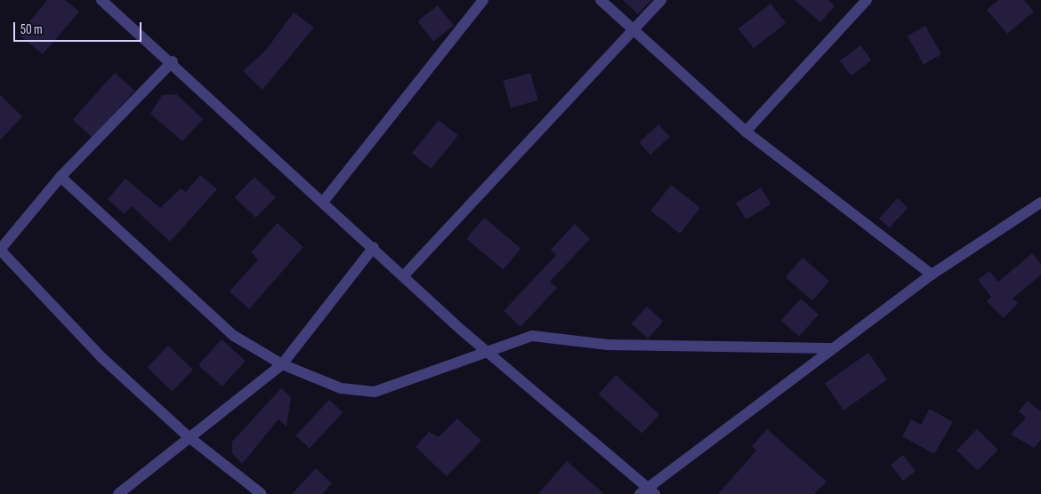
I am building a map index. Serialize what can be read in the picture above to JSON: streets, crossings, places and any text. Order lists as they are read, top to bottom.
{
  "scale_bar": "50 m"
}
